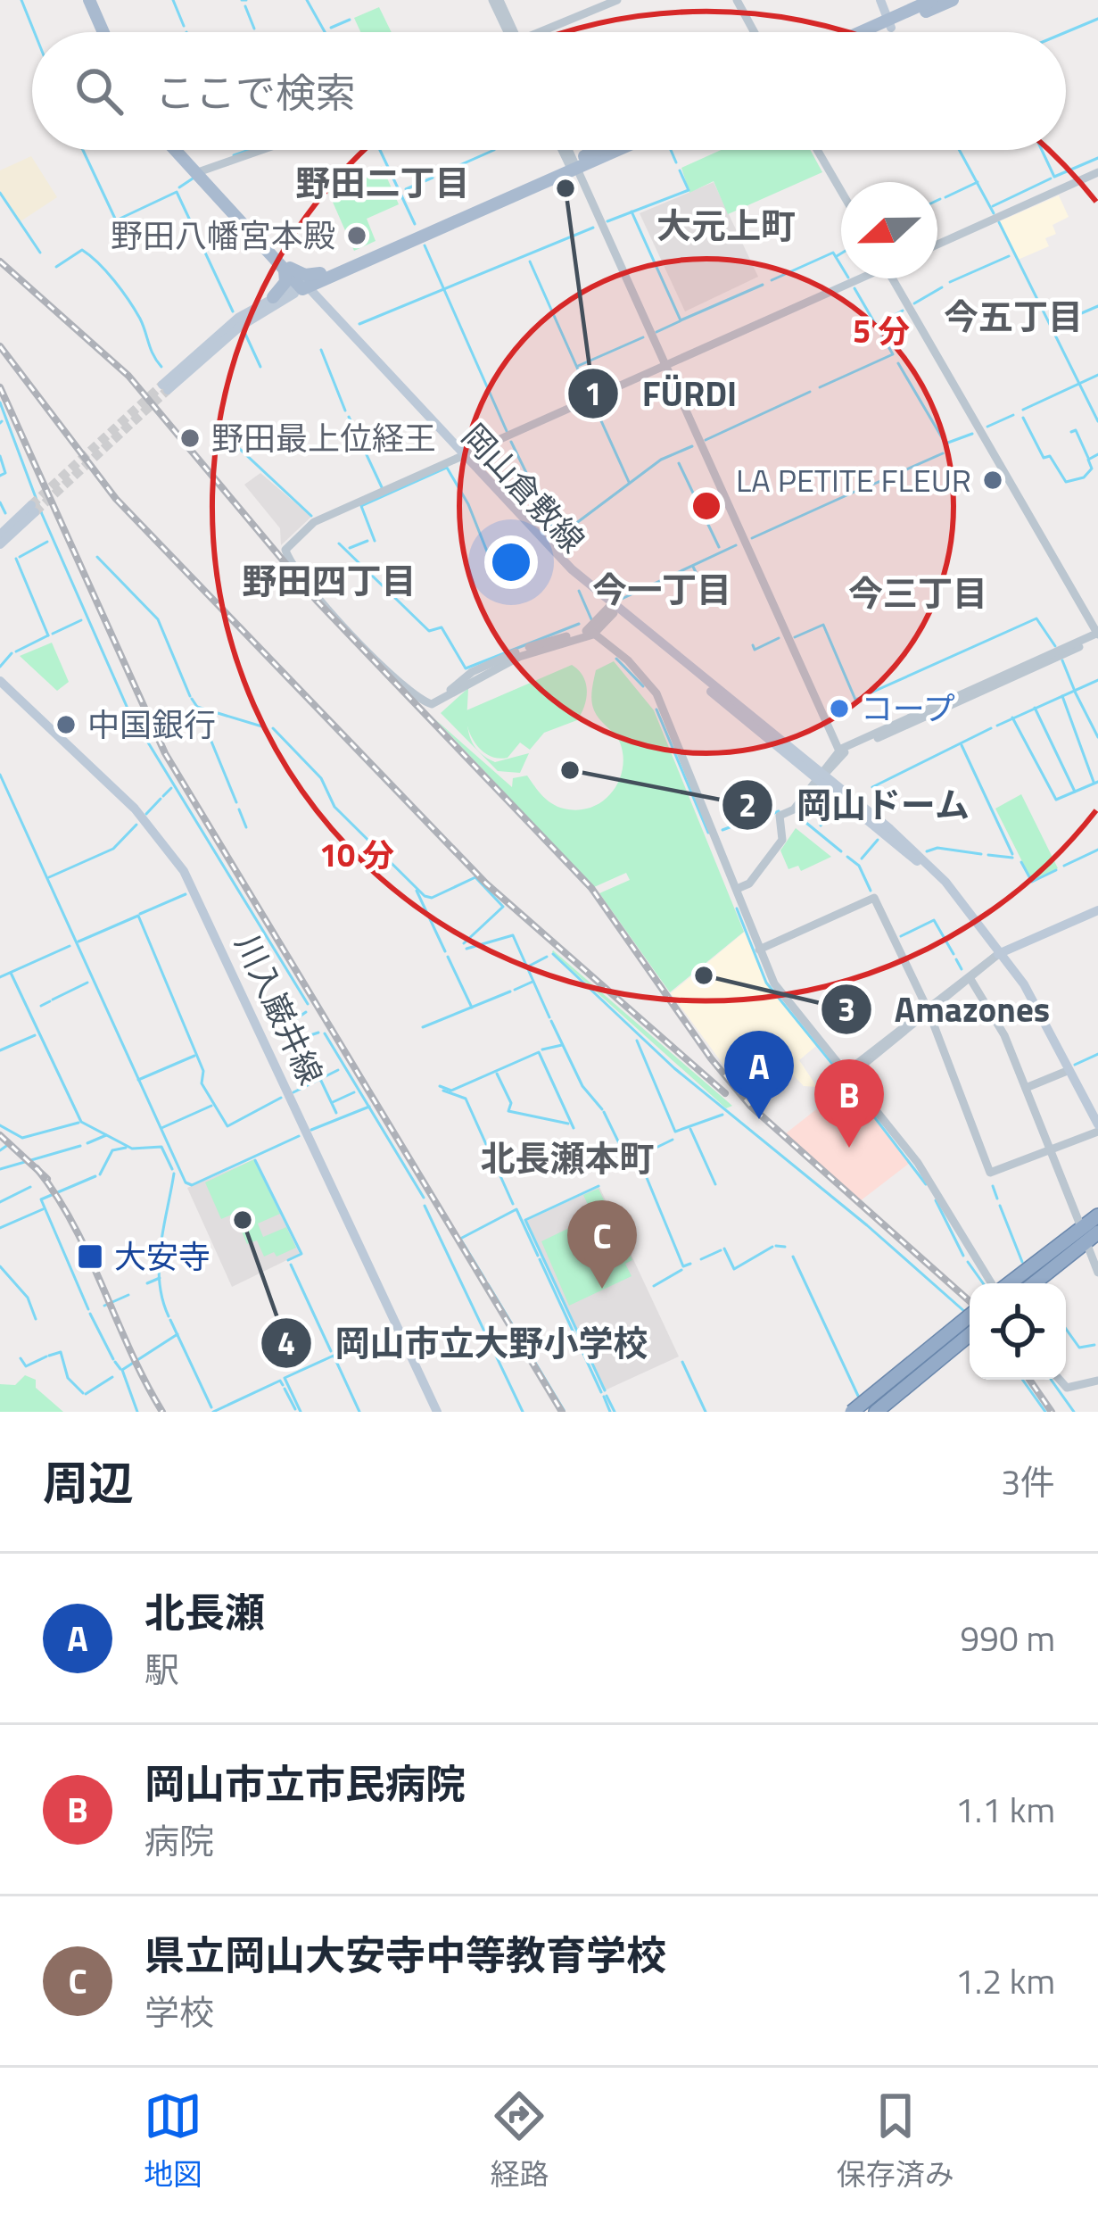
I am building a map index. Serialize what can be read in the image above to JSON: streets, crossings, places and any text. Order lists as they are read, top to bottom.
{
  "streets": {
    "main road": ["岡山倉敷線", "川入巌井線"]
  },
  "districts": [
    "野田二丁目",
    "大元上町",
    "今五丁目",
    "野田四丁目",
    "今一丁目",
    "今三丁目",
    "北長瀬本町"
  ],
  "places": {
    "other": [
      "FÜRDI",
      "野田八幡宮本殿",
      "野田最上位経王",
      "LA PETITE FLEUR",
      "コープ",
      "中国銀行",
      "岡山ドーム",
      "Amazones",
      "岡山市立大野小学校"
    ],
    "transit": ["大安寺"]
  },
  "north": "left",
  "page": {
    "search": "ここで検索",
    "pins": ["A", "B", "C"],
    "heading": ["周辺", "3件"],
    "list": [
      {
        "mark": "A",
        "name": "北長瀬",
        "note": "駅",
        "value": "990 m"
      },
      {
        "mark": "B",
        "name": "岡山市立市民病院",
        "note": "病院",
        "value": "1.1 km"
      },
      {
        "mark": "C",
        "name": "県立岡山大安寺中等教育学校",
        "note": "学校",
        "value": "1.2 km"
      }
    ],
    "nav": ["地図", "経路", "保存済み"]
  },
  "rings": ["5 分", "10 分"]
}
